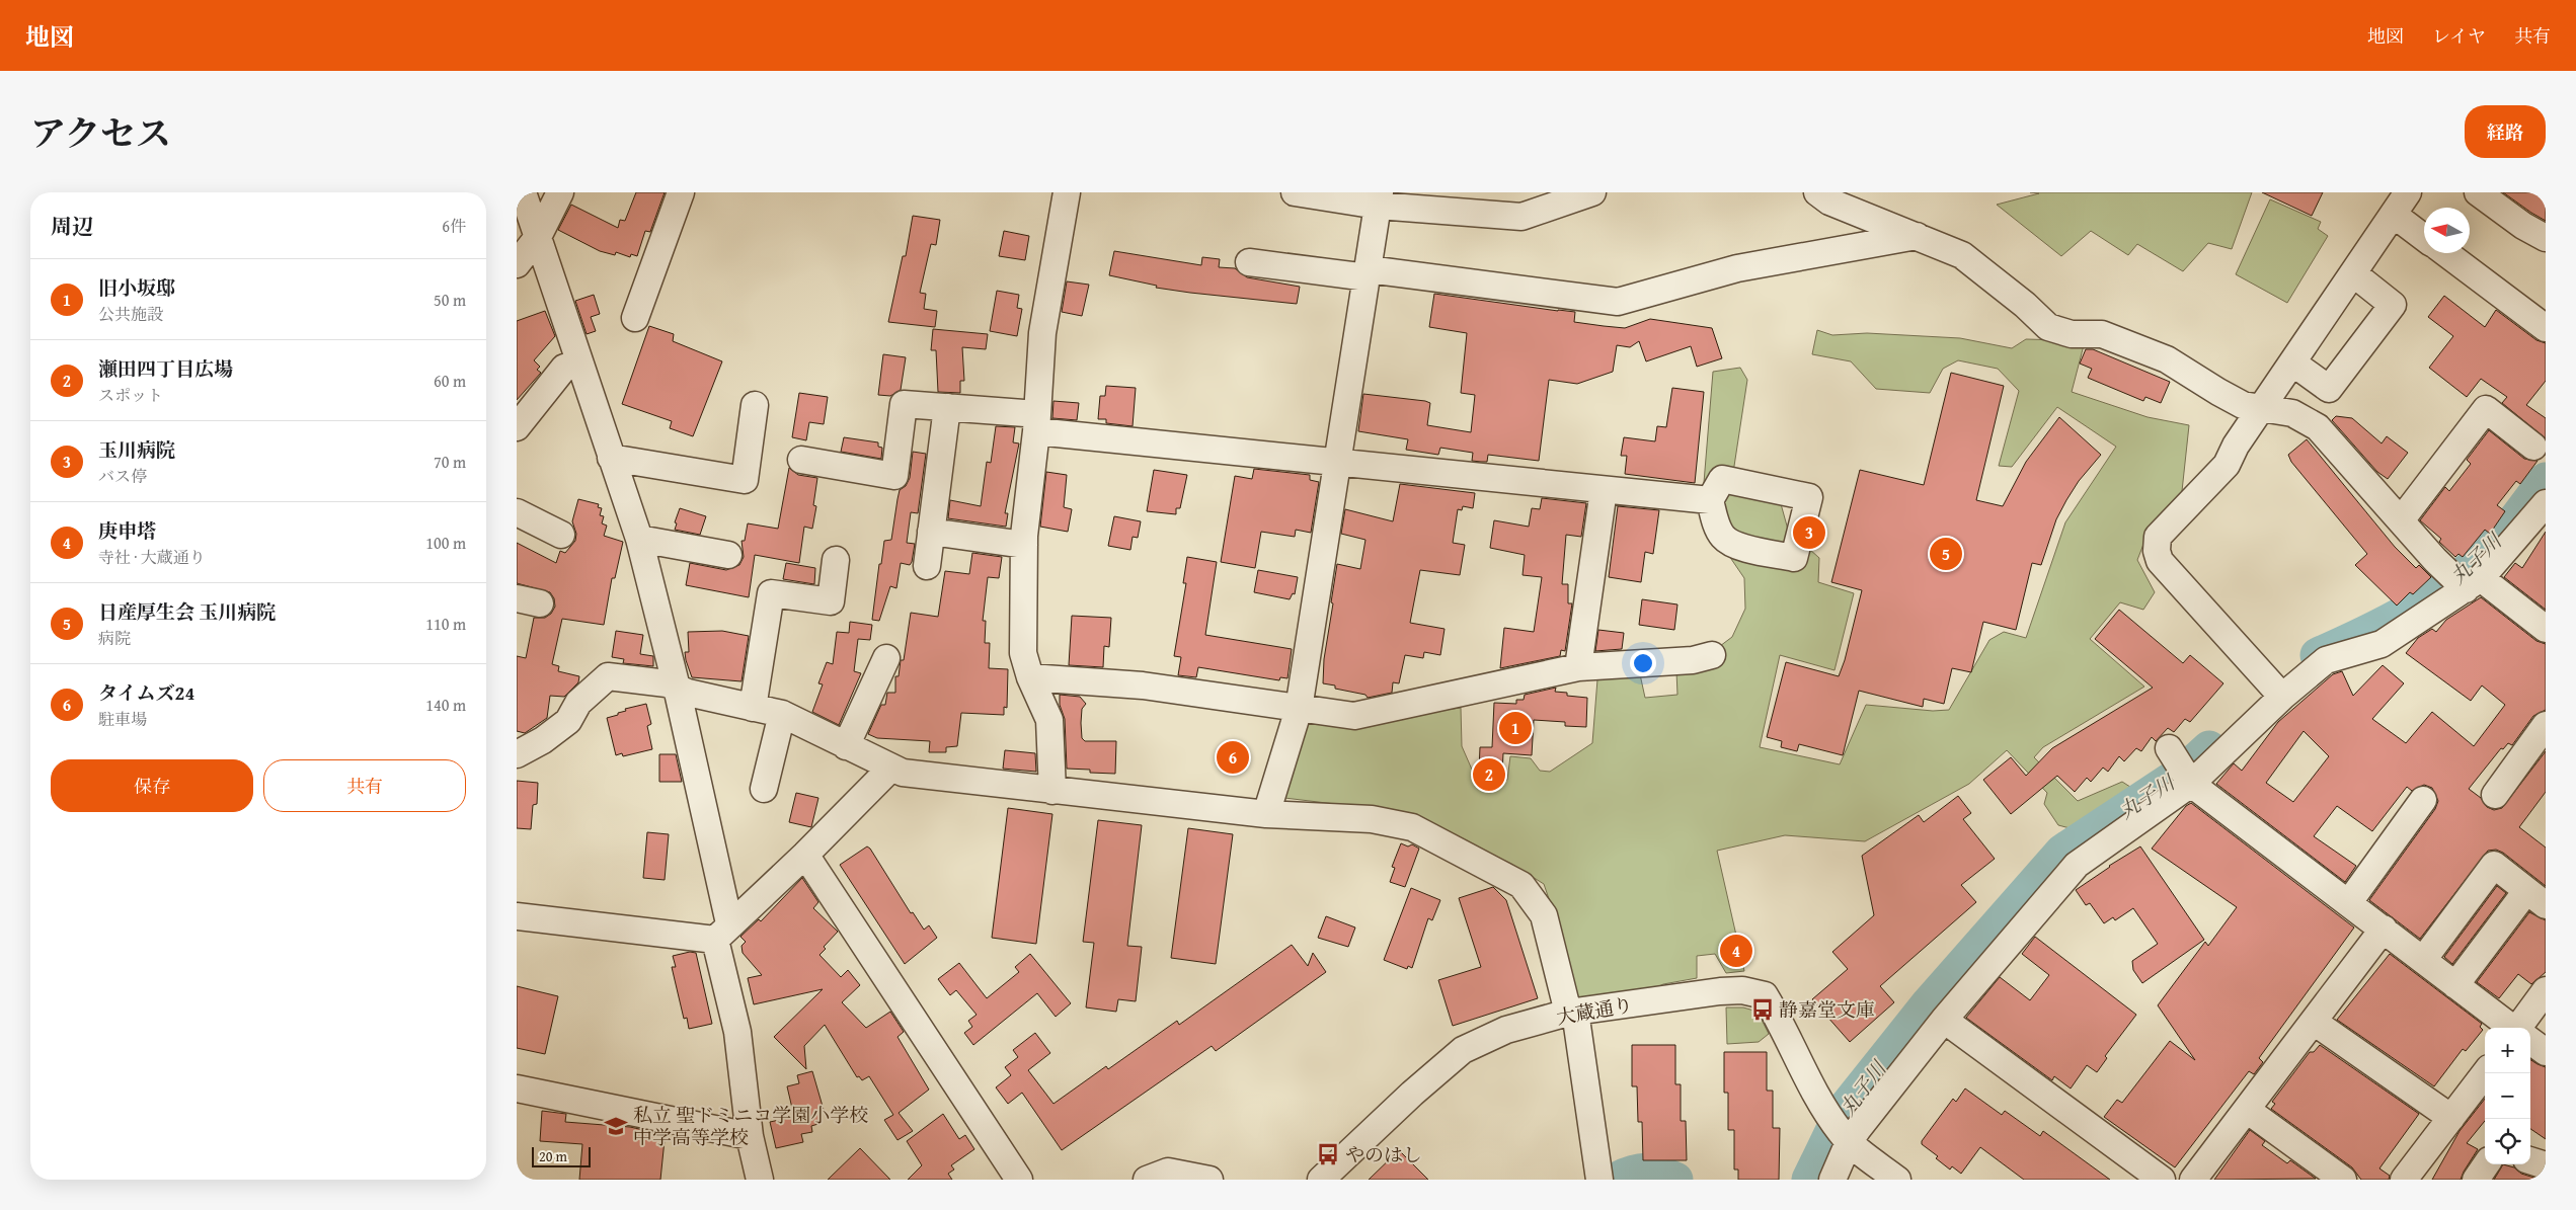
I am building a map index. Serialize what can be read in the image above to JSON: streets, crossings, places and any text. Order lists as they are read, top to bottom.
{
  "streets": {
    "street": ["大蔵通り"]
  },
  "water": ["丸子川"],
  "places": {
    "bus stop": ["静嘉堂文庫", "やのはし"],
    "school or university": ["私立 聖ドミニコ学園小学校 中学高等学校"]
  },
  "scale_bar": "20 m",
  "north": "left",
  "page": {
    "header": "地図",
    "nav": ["地図", "レイヤ", "共有"],
    "title": "アクセス",
    "buttons": [
      "経路",
      ["保存", "共有"]
    ],
    "heading": ["周辺", "6件"],
    "list": [
      {
        "mark": "1",
        "name": "旧小坂邸",
        "note": "公共施設",
        "value": "50 m"
      },
      {
        "mark": "2",
        "name": "瀬田四丁目広場",
        "note": "スポット",
        "value": "60 m"
      },
      {
        "mark": "3",
        "name": "玉川病院",
        "note": "バス停",
        "value": "70 m"
      },
      {
        "mark": "4",
        "name": "庚申塔",
        "note": "寺社 · 大蔵通り",
        "value": "100 m"
      },
      {
        "mark": "5",
        "name": "日産厚生会 玉川病院",
        "note": "病院",
        "value": "110 m"
      },
      {
        "mark": "6",
        "name": "タイムズ24",
        "note": "駐車場",
        "value": "140 m"
      }
    ],
    "pins": [
      "3",
      "5",
      "1",
      "6",
      "2",
      "4"
    ],
    "map_buttons": ["+", "−"],
    "scale": "20 m"
  }
}
